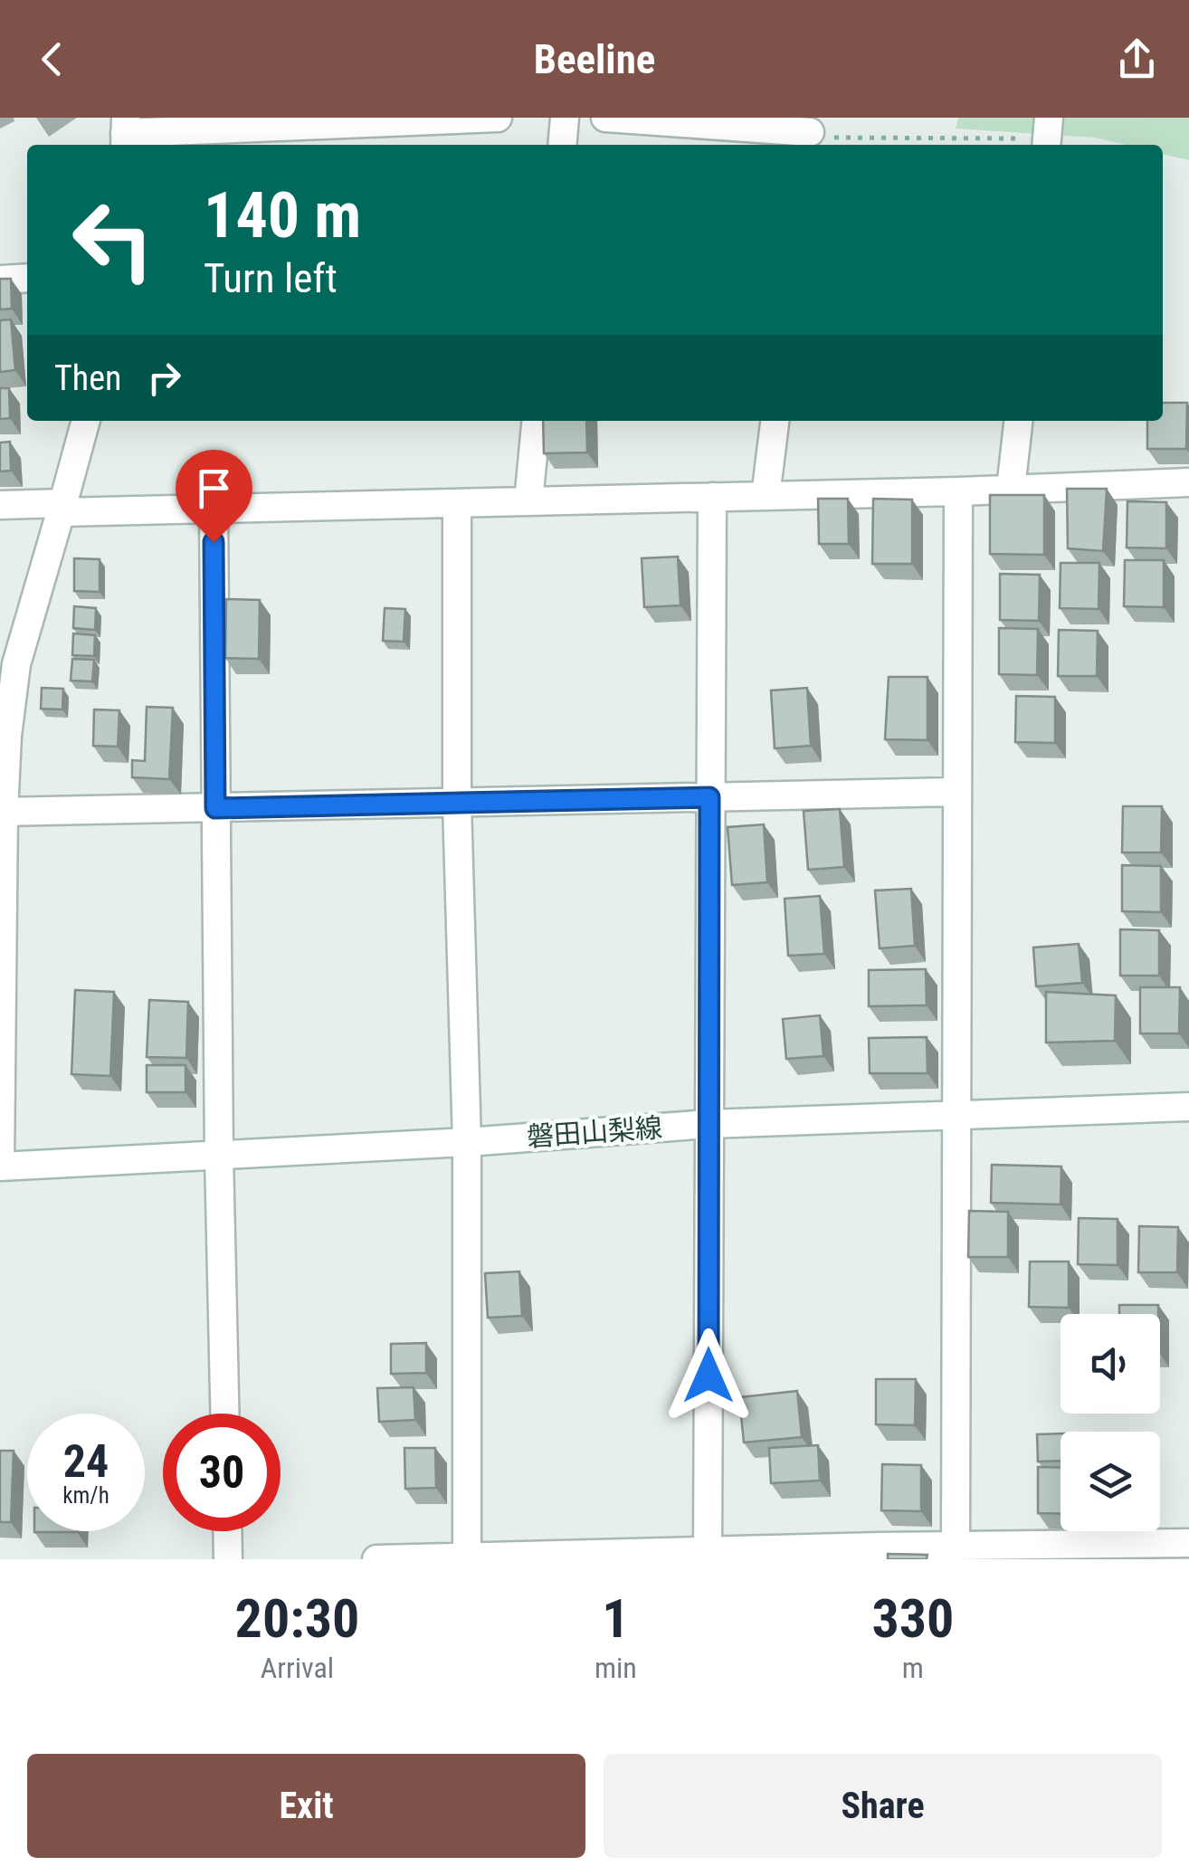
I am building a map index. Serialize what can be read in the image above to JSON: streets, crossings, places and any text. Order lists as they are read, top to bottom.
{
  "streets": {
    "street": ["磐田山梨線"]
  },
  "page": {
    "header": "Beeline",
    "turn": ["140 m", "Turn left"],
    "then": "Then",
    "speed": "24 km/h",
    "limit": "30",
    "eta": [
      "20:30",
      "Arrival",
      "1",
      "min",
      "330",
      "m"
    ],
    "buttons": ["Exit", "Share"]
  }
}
